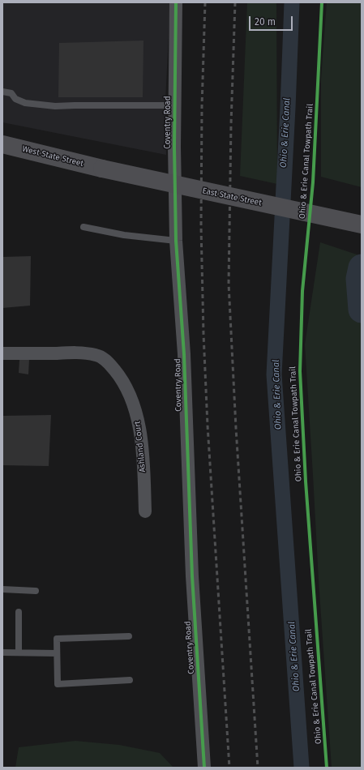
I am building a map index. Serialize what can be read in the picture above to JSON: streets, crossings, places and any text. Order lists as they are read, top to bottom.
{
  "streets": {
    "main road": ["West State Street", "East State Street"],
    "street": ["Coventry Road", "Ashland Court"],
    "cycle path": ["Ohio & Erie Canal Towpath Trail"]
  },
  "crossings": [
    ["West State Street", "East State Street"]
  ],
  "water": ["Ohio & Erie Canal"],
  "scale_bar": "20 m"
}
